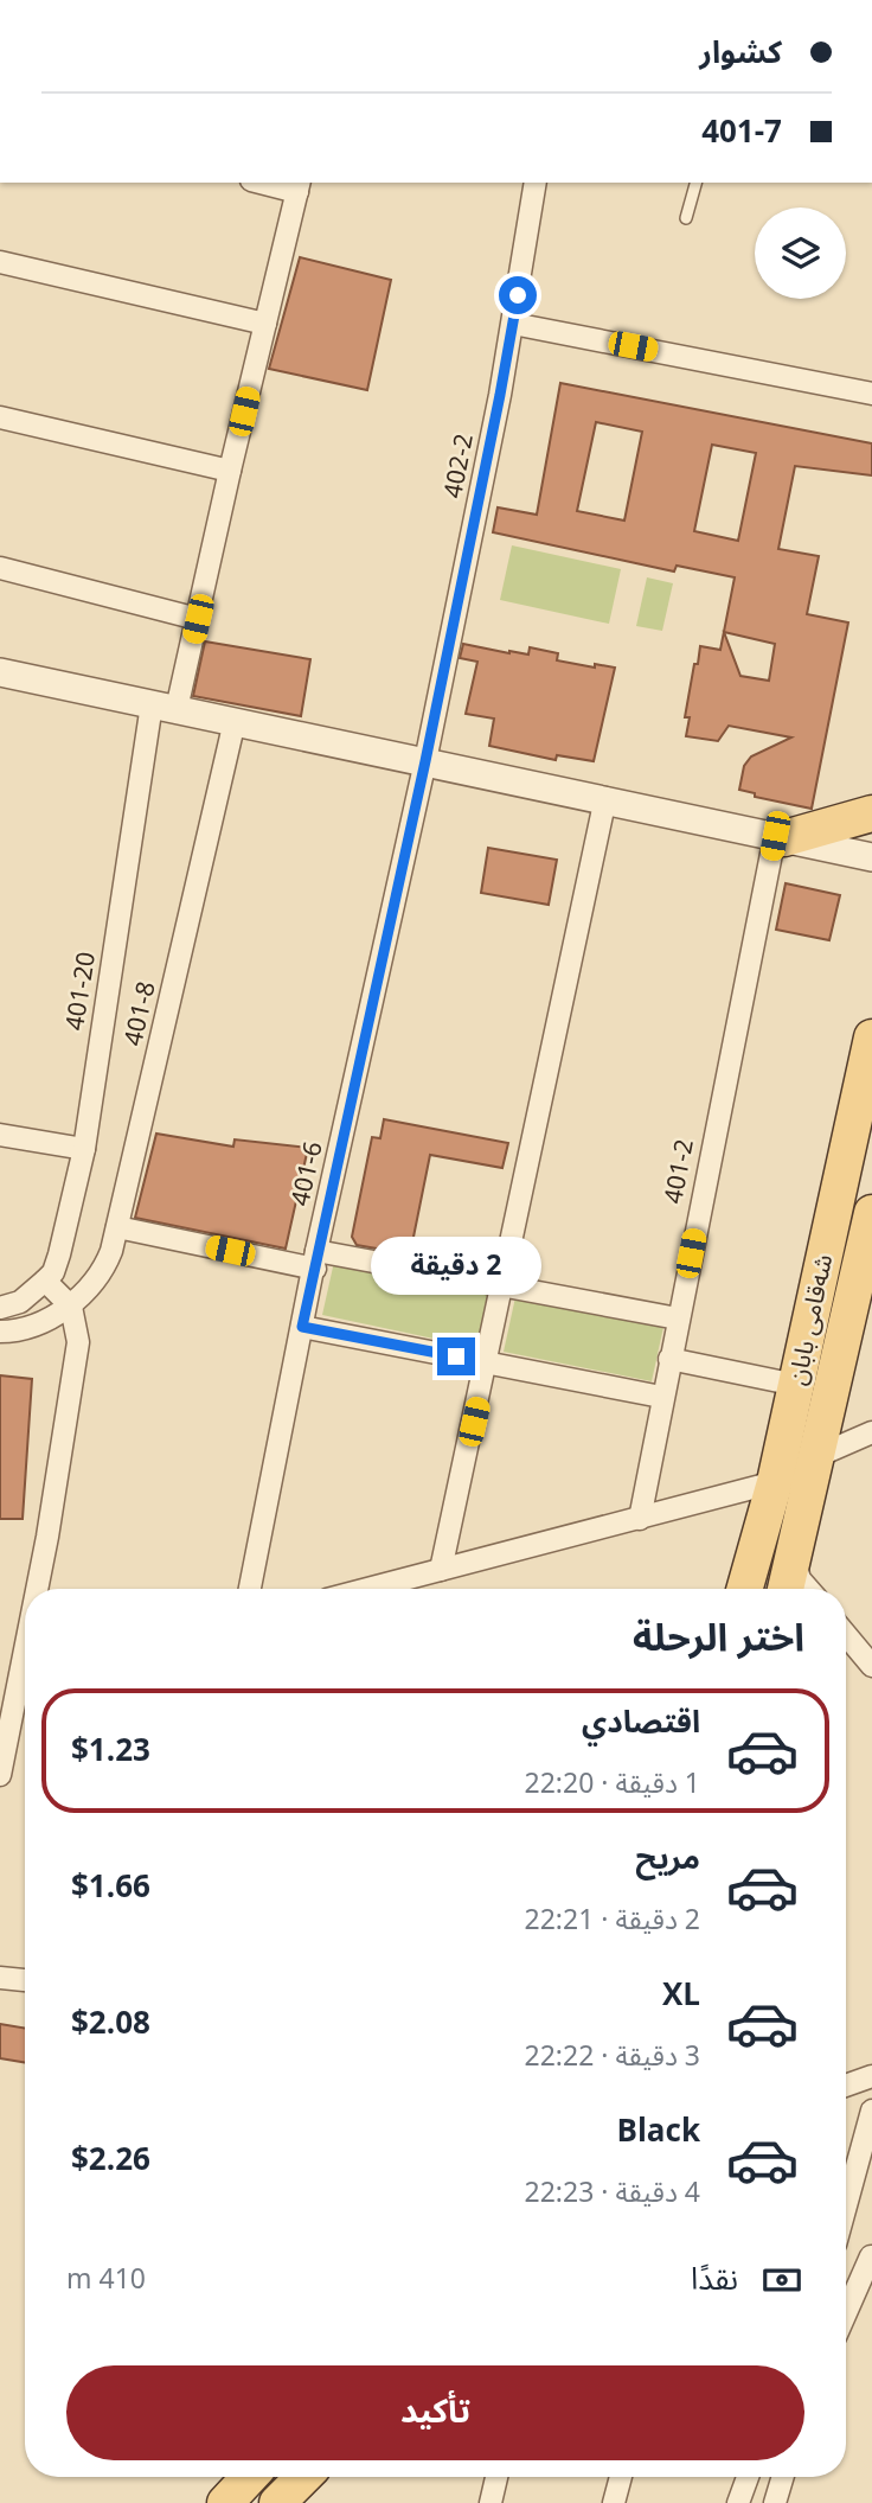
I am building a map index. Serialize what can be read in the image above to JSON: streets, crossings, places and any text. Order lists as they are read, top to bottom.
{
  "streets": {
    "main road": ["شەقامی بابان"],
    "street": [
      "402-2",
      "401-20",
      "401-8",
      "401-2",
      "401-6"
    ]
  },
  "crossings": [
    ["402-2", "401-6"]
  ],
  "page": {
    "banner": ["كشوار", "401-7"],
    "bubble": "2 دقيقة",
    "heading": "اختر الرحلة",
    "list": [
      {
        "name": "اقتصادي",
        "note": "1 دقيقة · 22:20",
        "value": "$1.23"
      },
      {
        "name": "مريح",
        "note": "2 دقيقة · 22:21",
        "value": "$1.66"
      },
      {
        "name": "XL",
        "note": "3 دقيقة · 22:22",
        "value": "$2.08"
      },
      {
        "name": "Black",
        "note": "4 دقيقة · 22:23",
        "value": "$2.26"
      }
    ],
    "pay": ["نقدًا", "410 m"],
    "buttons": "تأكيد"
  }
}
